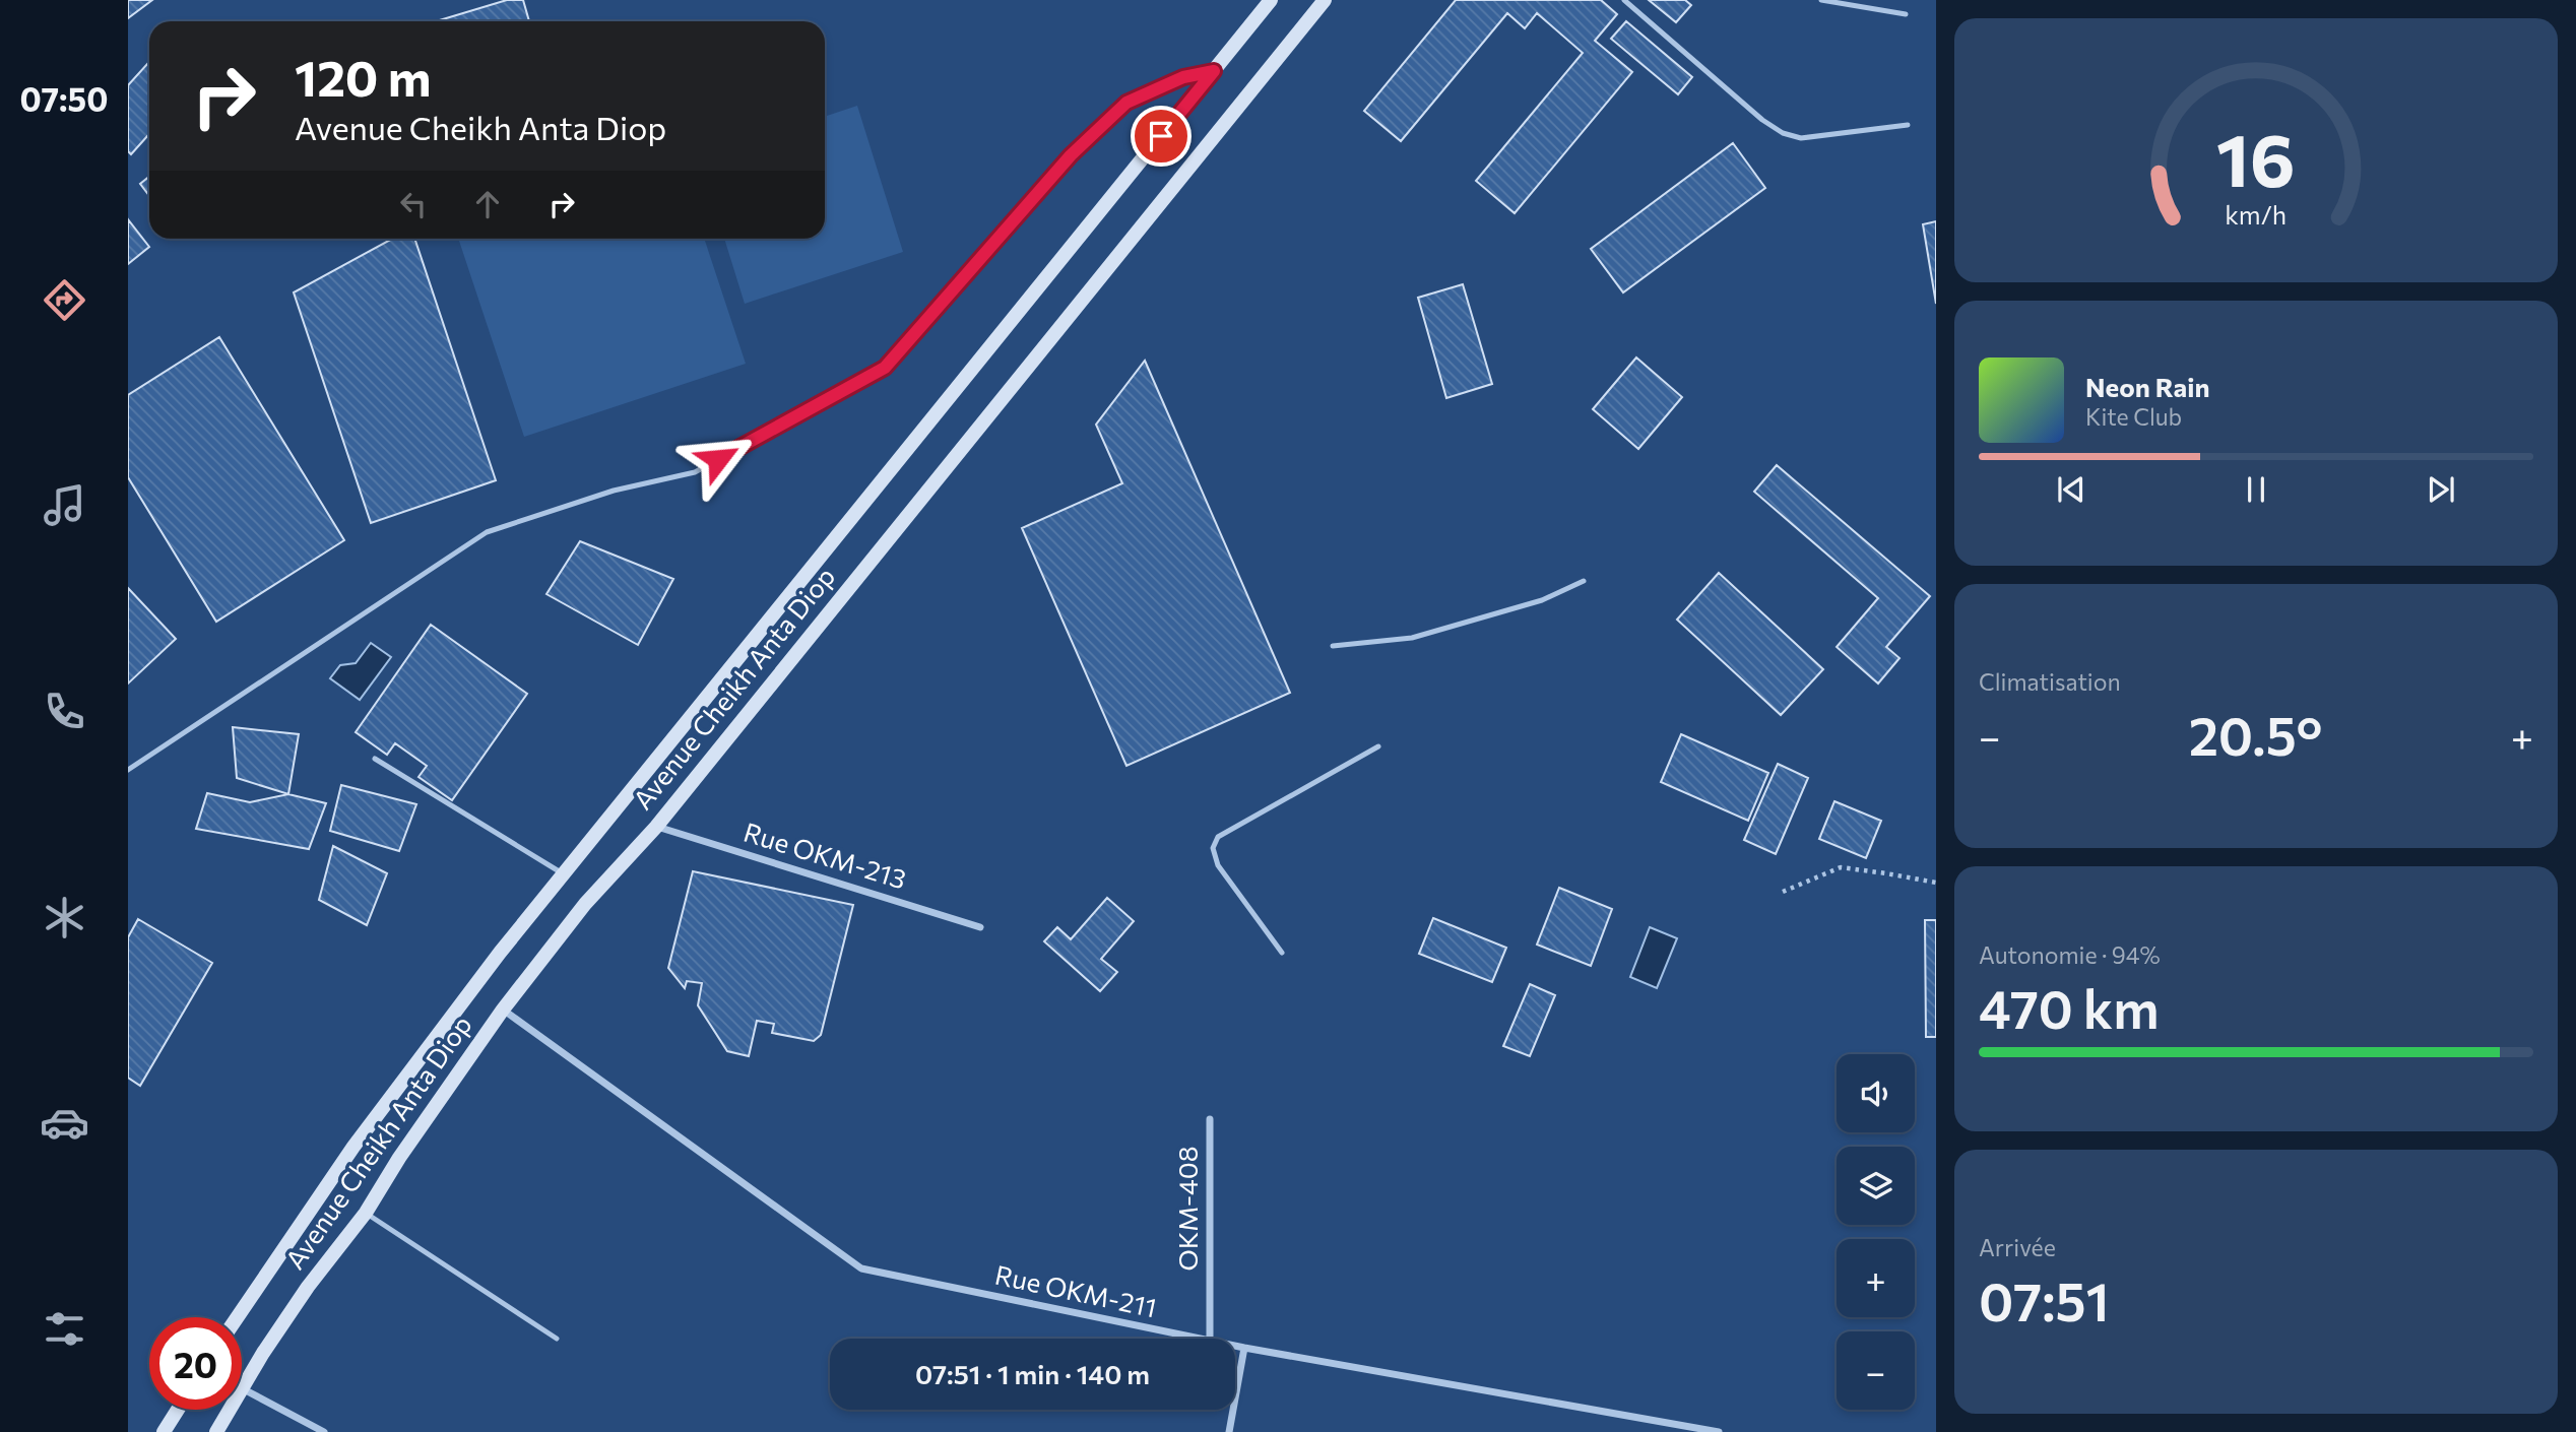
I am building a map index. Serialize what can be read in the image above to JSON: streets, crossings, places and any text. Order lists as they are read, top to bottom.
{
  "streets": {
    "street": [
      "Avenue Cheikh Anta Diop",
      "Rue OKM-213",
      "OKM-408",
      "Rue OKM-211"
    ]
  },
  "crossings": [
    ["Avenue Cheikh Anta Diop", "Rue OKM-213"],
    ["Avenue Cheikh Anta Diop", "Rue OKM-211"]
  ],
  "page": {
    "tabs": "07:50",
    "turn": ["120 m", "Avenue Cheikh Anta Diop"],
    "song": ["Neon Rain", "Kite Club"],
    "tile": [
      "Climatisation",
      ["Autonomie · 94%", "470 km"],
      ["Arrivée", "07:51"]
    ],
    "heat": ["−", "20.5°", "+"],
    "map_buttons": ["+", "−"],
    "limit": "20",
    "trip": "07:51 · 1 min · 140 m",
    "gauge": ["16", "km/h"]
  }
}
